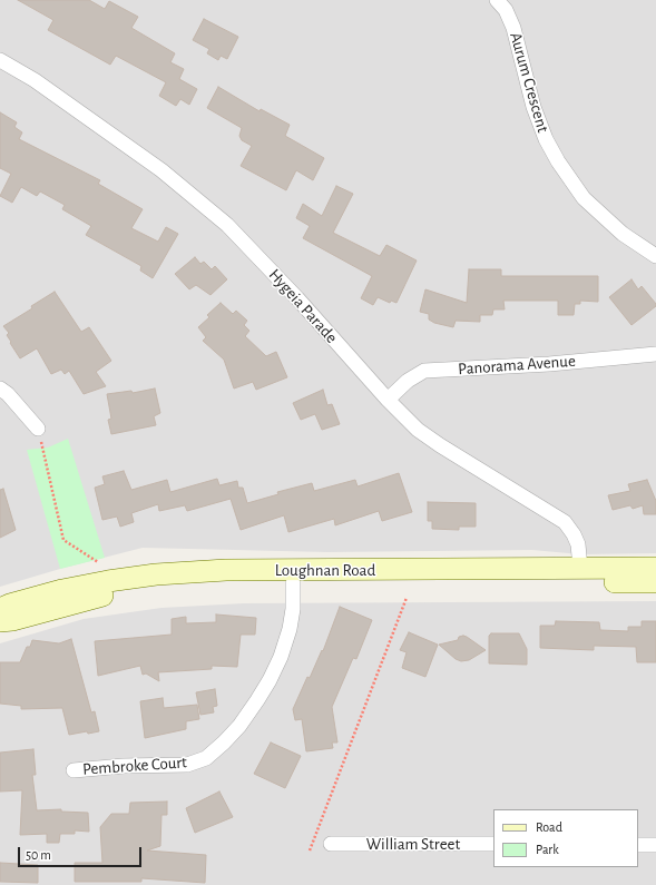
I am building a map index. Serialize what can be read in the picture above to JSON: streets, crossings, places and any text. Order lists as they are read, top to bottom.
{
  "streets": {
    "main road": ["Loughnan Road"],
    "street": [
      "Aurum Crescent",
      "Hygeia Parade",
      "Panorama Avenue",
      "Pembroke Court",
      "William Street"
    ]
  },
  "crossings": [
    ["Hygeia Parade", "Panorama Avenue"],
    ["Hygeia Parade", "Loughnan Road"],
    ["Loughnan Road", "Pembroke Court"]
  ],
  "legend": ["Road", "Park"],
  "scale_bar": "50 m"
}
